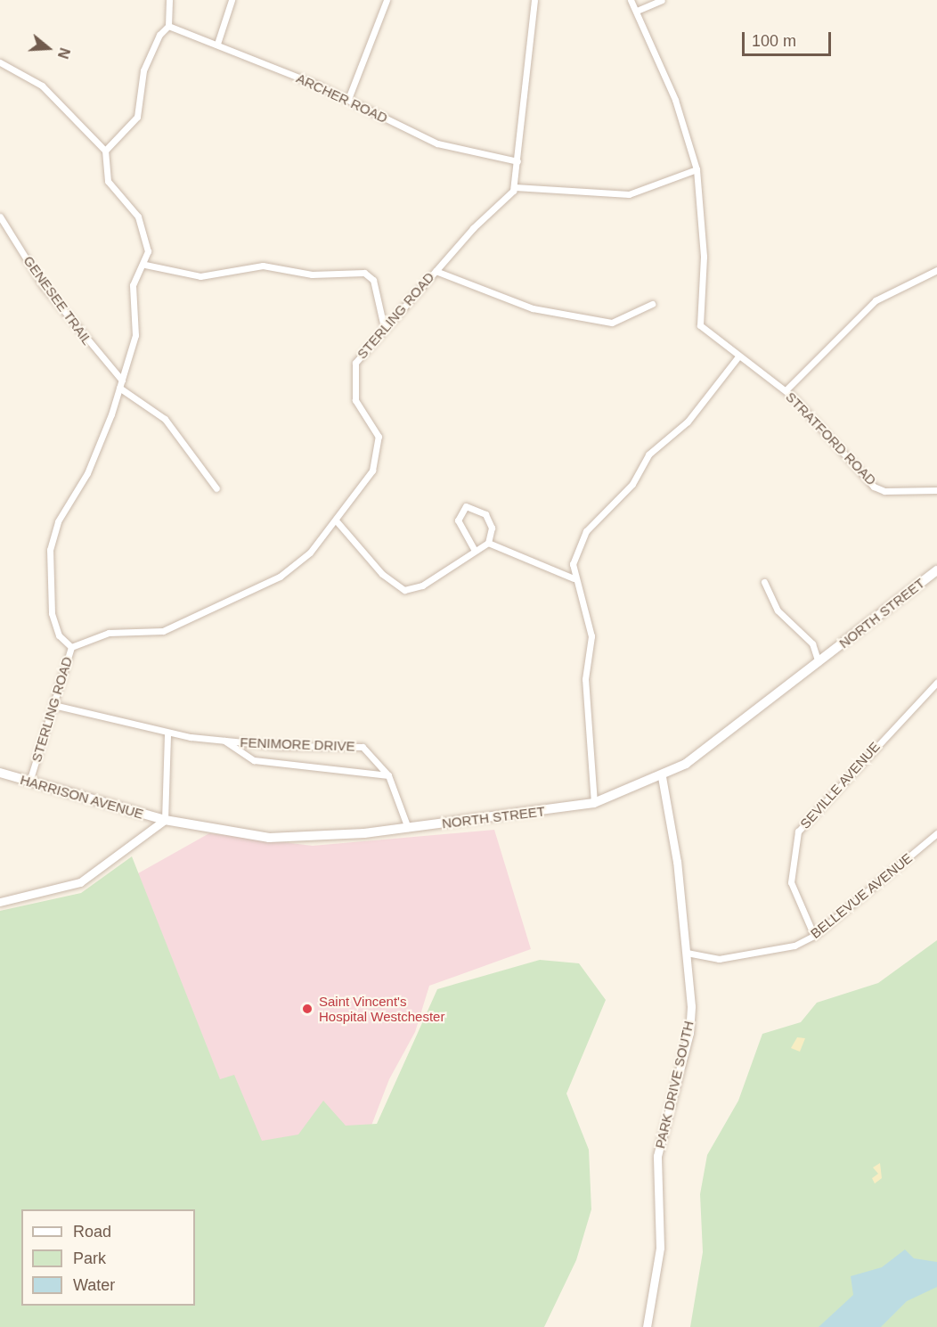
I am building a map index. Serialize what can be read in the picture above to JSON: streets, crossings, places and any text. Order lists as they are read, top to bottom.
{
  "streets": {
    "main road": ["NORTH STREET", "HARRISON AVENUE"],
    "street": [
      "ARCHER ROAD",
      "GENESEE TRAIL",
      "STERLING ROAD",
      "STRATFORD ROAD",
      "FENIMORE DRIVE",
      "SEVILLE AVENUE",
      "BELLEVUE AVENUE",
      "PARK DRIVE SOUTH"
    ]
  },
  "crossings": [
    ["STERLING ROAD", "FENIMORE DRIVE"],
    ["STERLING ROAD", "HARRISON AVENUE"],
    ["NORTH STREET", "FENIMORE DRIVE"],
    ["NORTH STREET", "HARRISON AVENUE"],
    ["NORTH STREET", "PARK DRIVE SOUTH"],
    ["SEVILLE AVENUE", "BELLEVUE AVENUE"],
    ["BELLEVUE AVENUE", "PARK DRIVE SOUTH"]
  ],
  "places": ["Saint Vincent's Hospital Westchester"],
  "legend": ["Road", "Park", "Water"],
  "scale_bar": "100 m",
  "north": "right"
}
